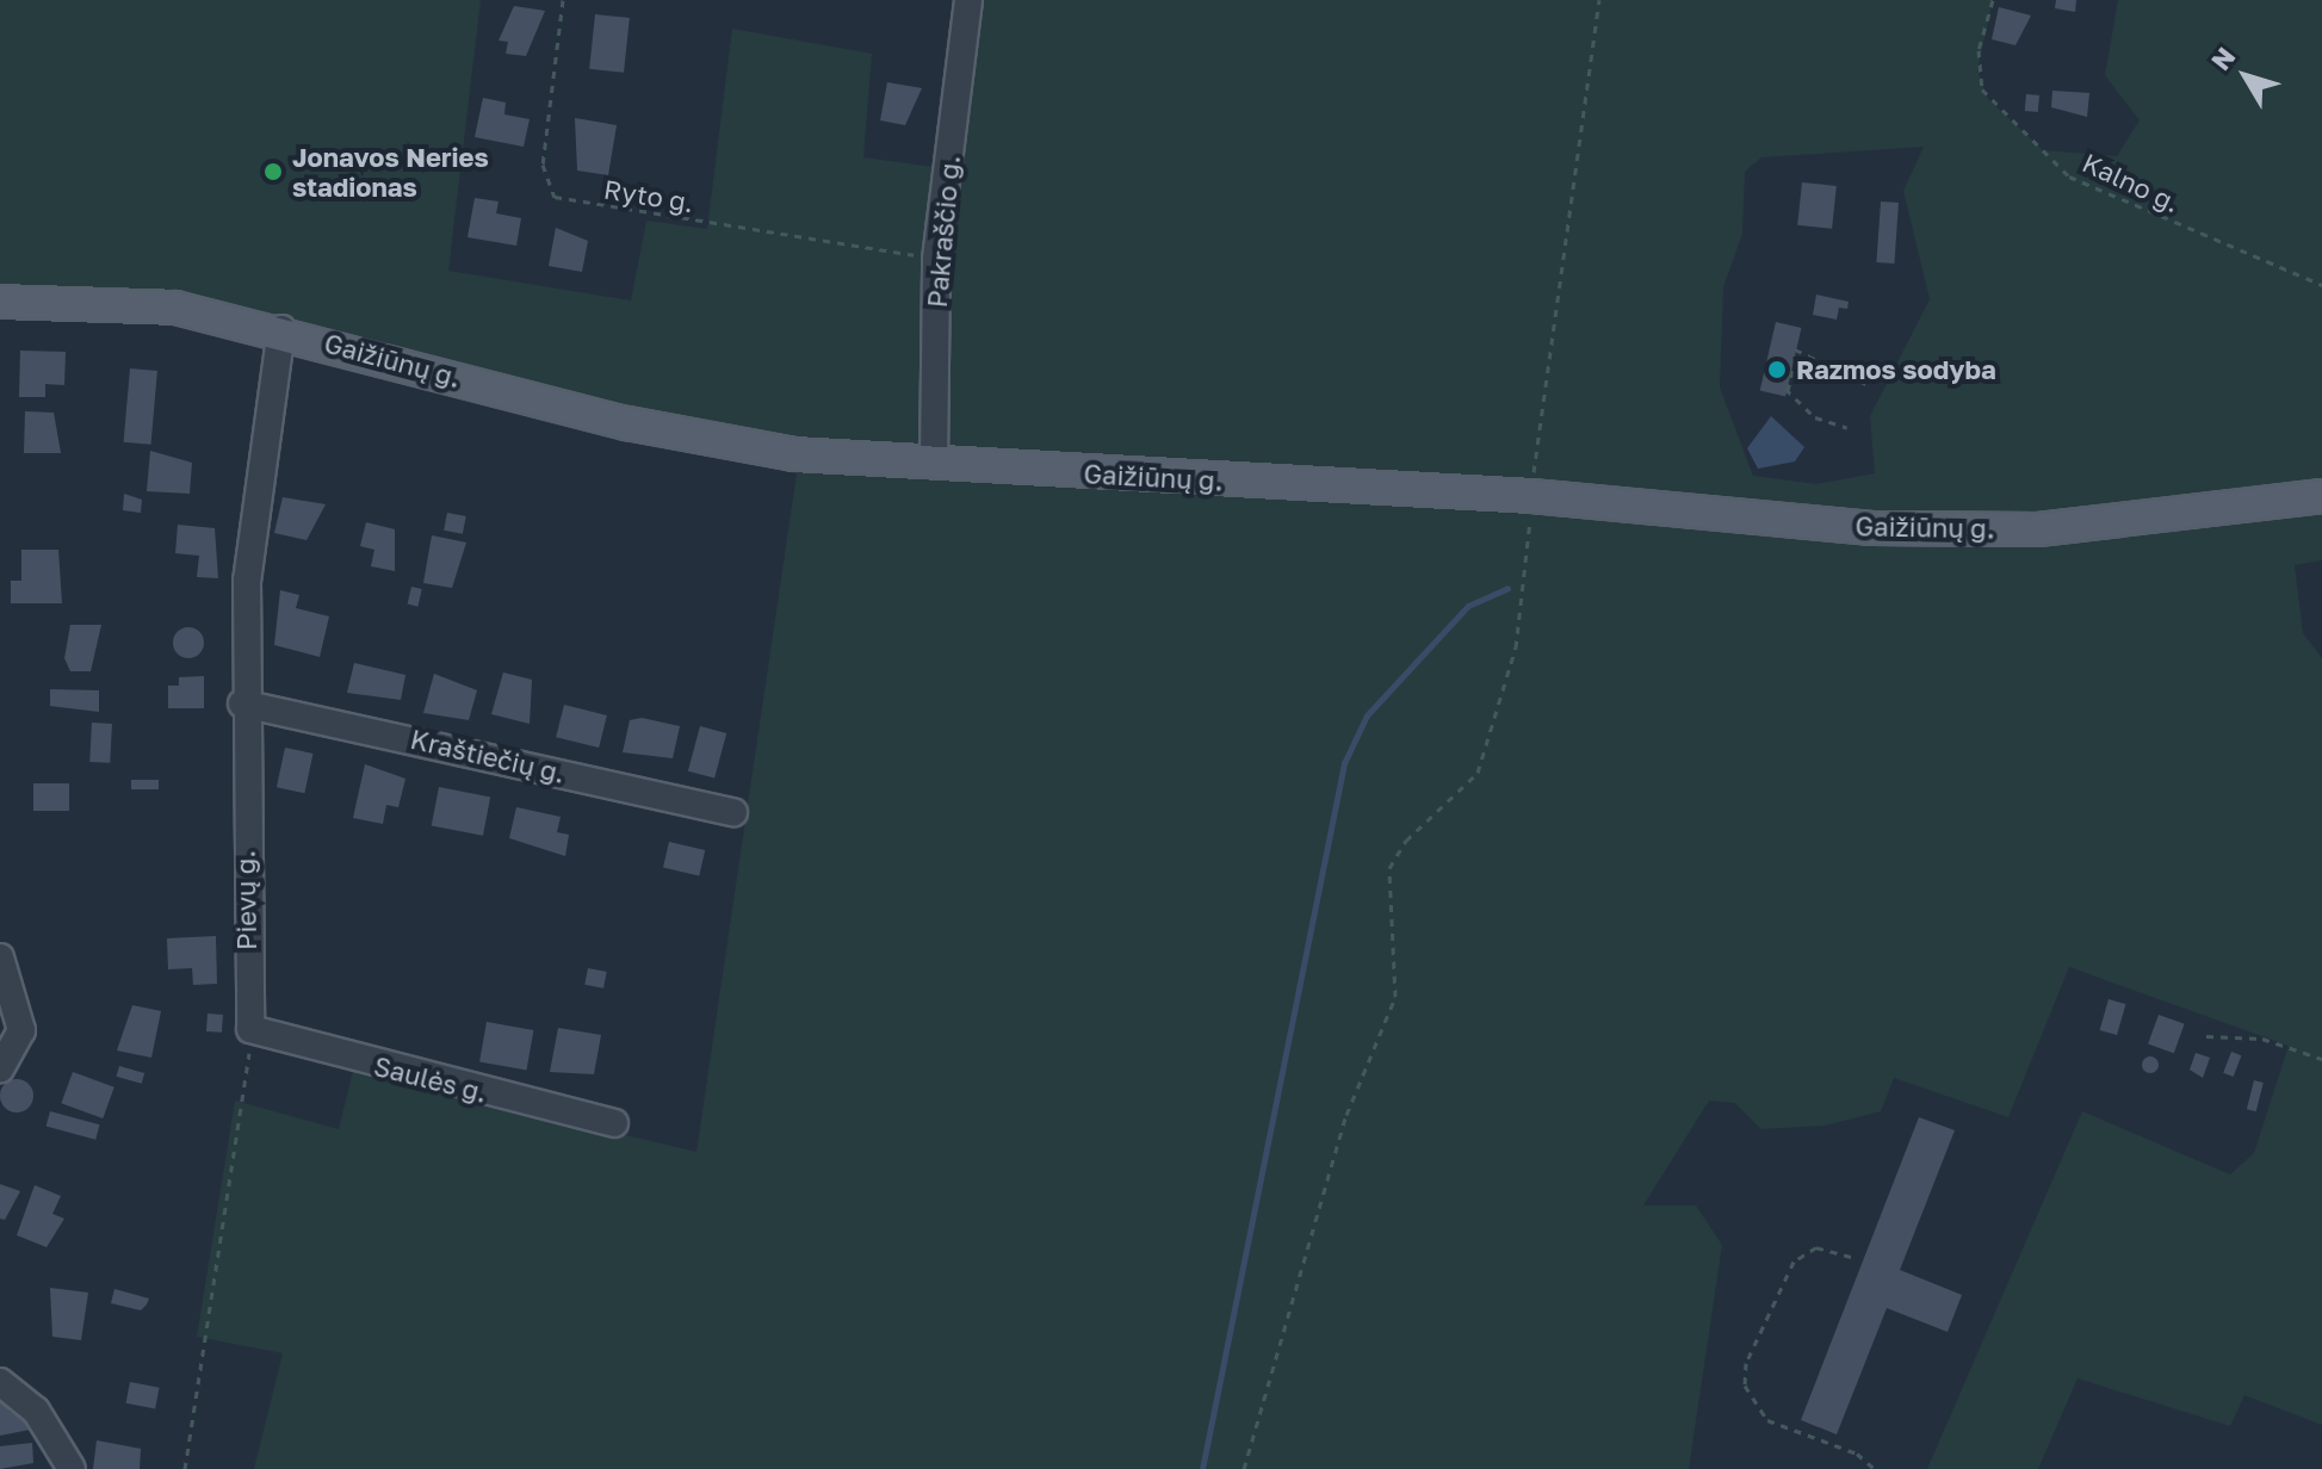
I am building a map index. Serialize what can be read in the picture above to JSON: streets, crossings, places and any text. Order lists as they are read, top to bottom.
{
  "streets": {
    "main road": ["Gaižiūnų g."],
    "street": [
      "Pakraščio g.",
      "Kraštiečių g.",
      "Pievų g.",
      "Saulės g."
    ],
    "path": ["Kalno g.", "Ryto g."]
  },
  "crossings": [
    ["Ryto g.", "Pakraščio g."],
    ["Pakraščio g.", "Gaižiūnų g."],
    ["Gaižiūnų g.", "Pievų g."],
    ["Kraštiečių g.", "Pievų g."],
    ["Pievų g.", "Saulės g."]
  ],
  "places": ["Jonavos Neries stadionas", "Razmos sodyba"],
  "north": "top left"
}
